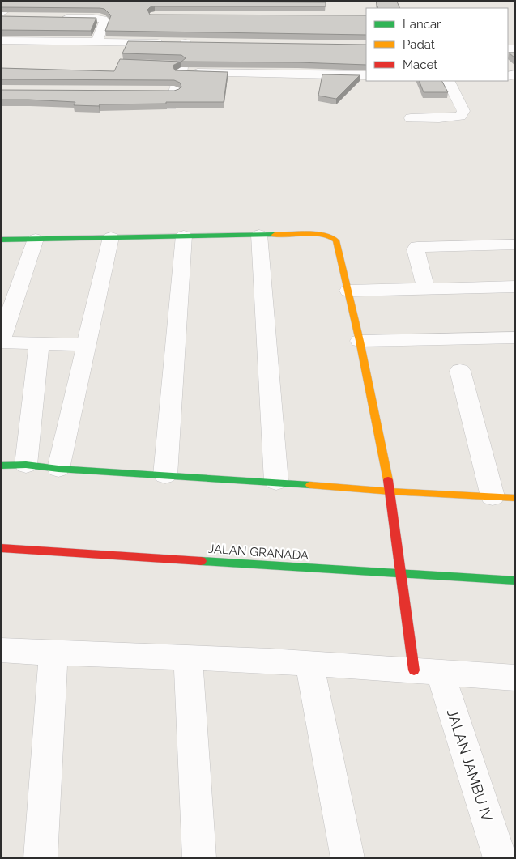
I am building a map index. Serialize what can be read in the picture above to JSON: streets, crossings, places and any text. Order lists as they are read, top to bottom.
{
  "streets": {
    "street": ["JALAN GRANADA", "JALAN JAMBU IV"]
  },
  "legend": ["Lancar", "Padat", "Macet"]
}
